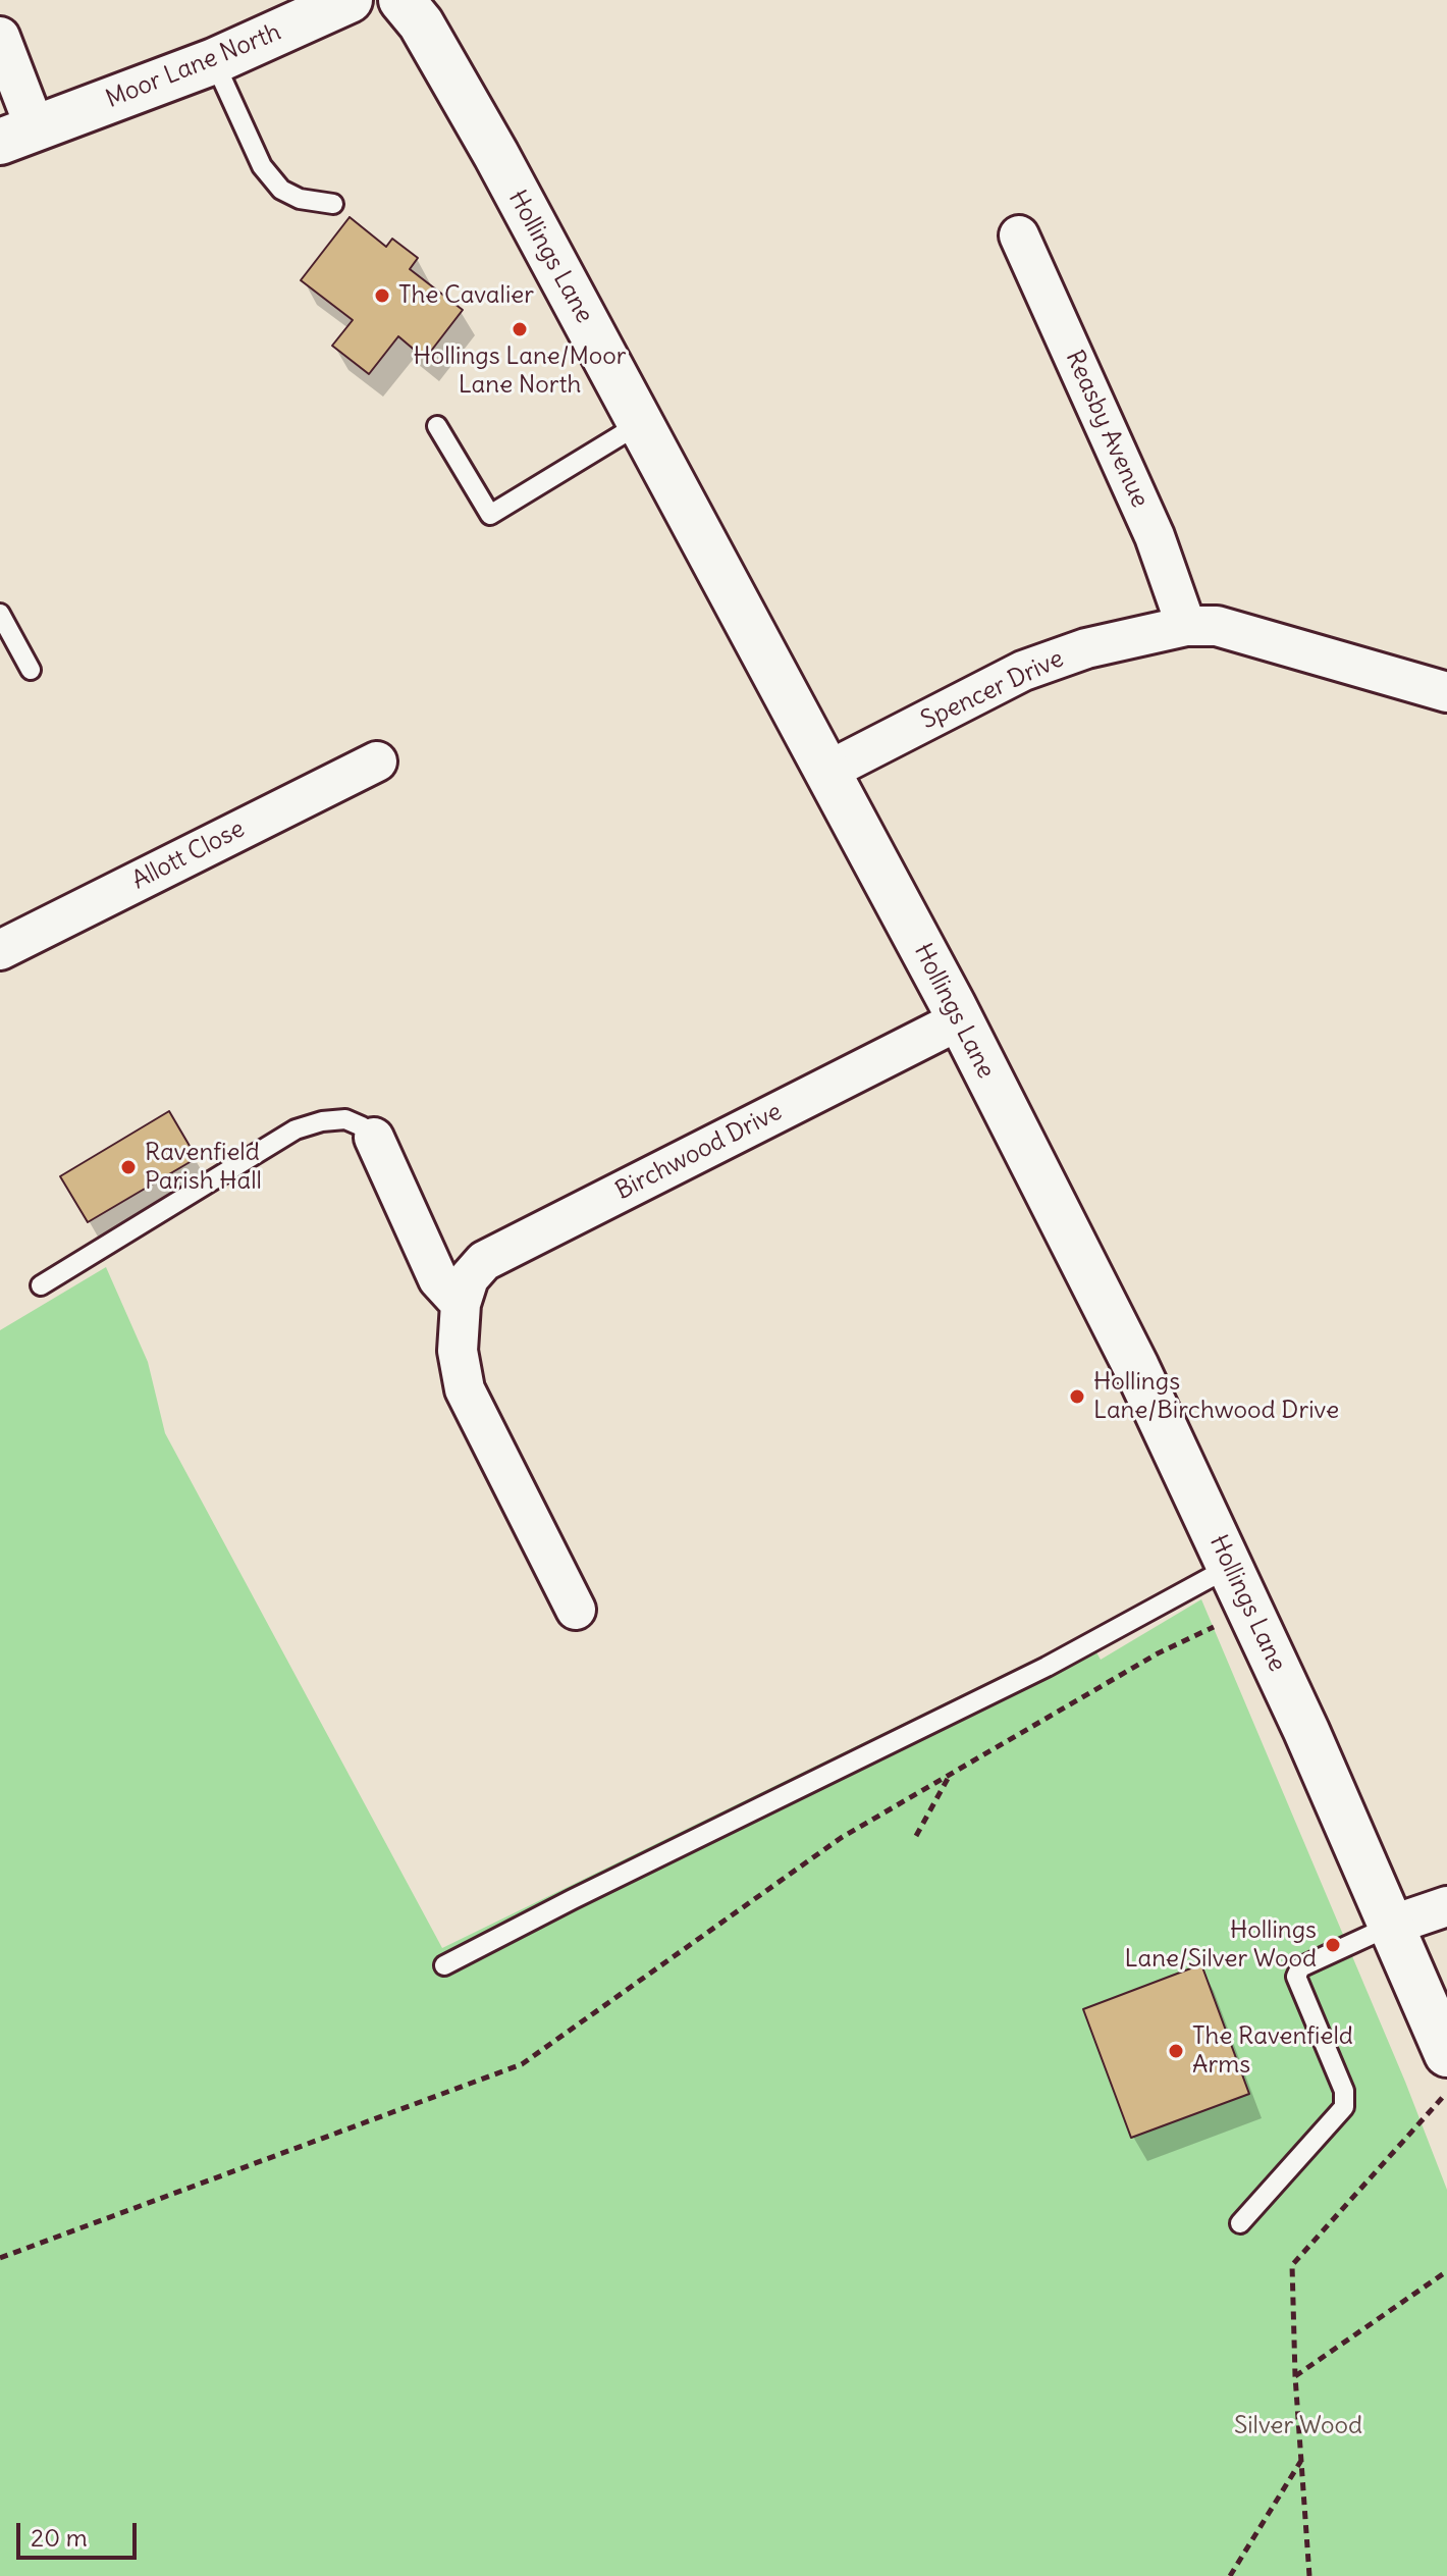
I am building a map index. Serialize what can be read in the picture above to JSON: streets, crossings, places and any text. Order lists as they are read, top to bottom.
{
  "streets": {
    "street": [
      "Moor Lane North",
      "Hollings Lane",
      "Reasby Avenue",
      "Spencer Drive",
      "Allott Close",
      "Birchwood Drive"
    ]
  },
  "crossings": [
    ["Hollings Lane", "Spencer Drive"],
    ["Hollings Lane", "Birchwood Drive"],
    ["Reasby Avenue", "Spencer Drive"]
  ],
  "parks": ["Silver Wood"],
  "places": [
    "The Cavalier",
    "Hollings Lane/Moor Lane North",
    "Ravenfield Parish Hall",
    "Hollings Lane/Birchwood Drive",
    "Hollings Lane/Silver Wood",
    "The Ravenfield Arms"
  ],
  "scale_bar": "20 m"
}
